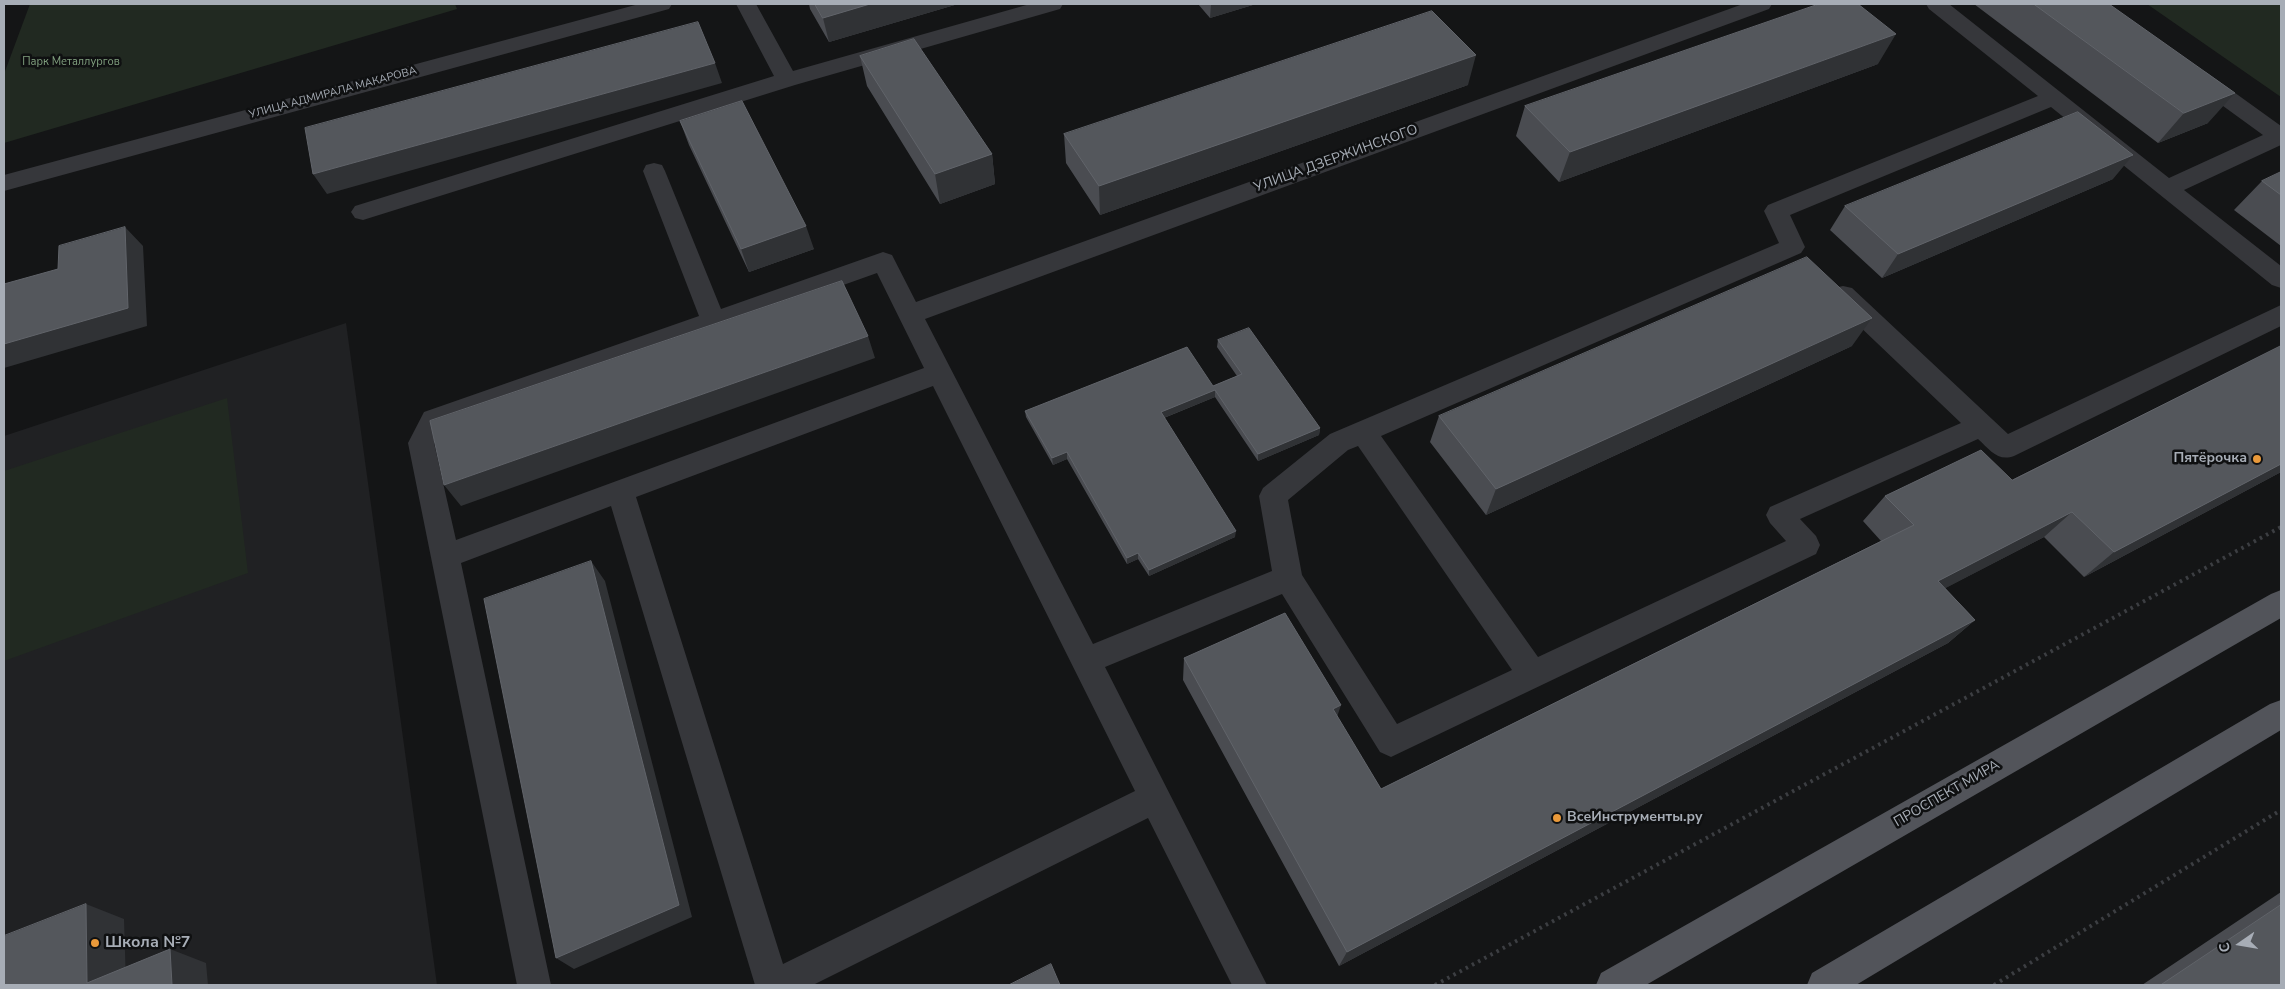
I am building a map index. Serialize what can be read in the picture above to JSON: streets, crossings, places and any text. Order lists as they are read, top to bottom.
{
  "streets": {
    "main road": ["ПРОСПЕКТ МИРА"],
    "street": ["УЛИЦА АДМИРАЛА МАКАРОВА", "УЛИЦА ДЗЕРЖИНСКОГО"]
  },
  "parks": ["Парк Металлургов"],
  "places": ["Пятёрочка", "ВсеИнструменты.ру", "Школа №7"],
  "north": "left"
}
